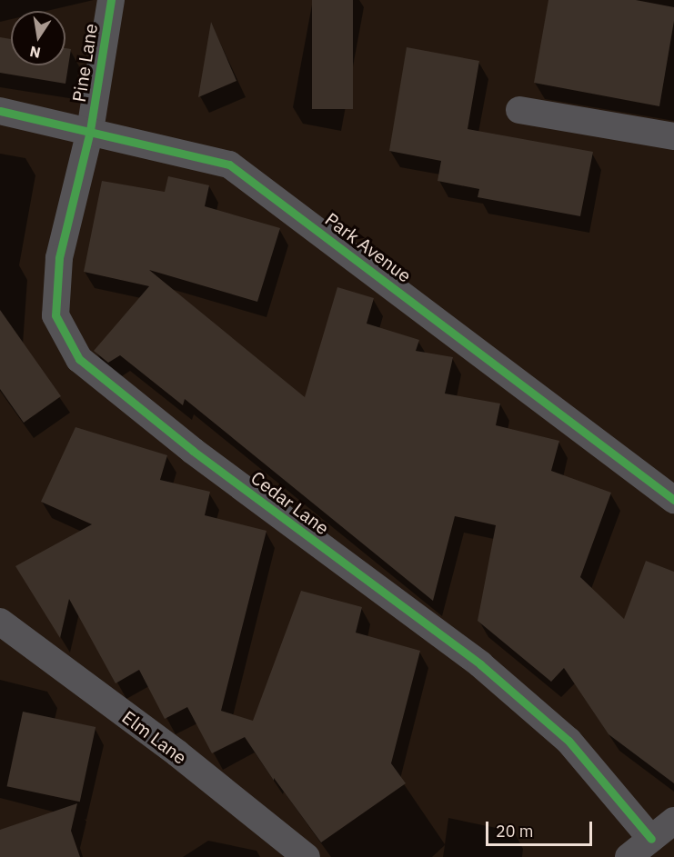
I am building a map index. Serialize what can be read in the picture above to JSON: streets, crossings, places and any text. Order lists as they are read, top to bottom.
{
  "streets": {
    "street": [
      "Pine Lane",
      "Park Avenue",
      "Cedar Lane",
      "Elm Lane"
    ]
  },
  "crossings": [
    ["Pine Lane", "Park Avenue"],
    ["Pine Lane", "Cedar Lane"],
    ["Park Avenue", "Cedar Lane"]
  ],
  "scale_bar": "20 m",
  "north": "bottom"
}
